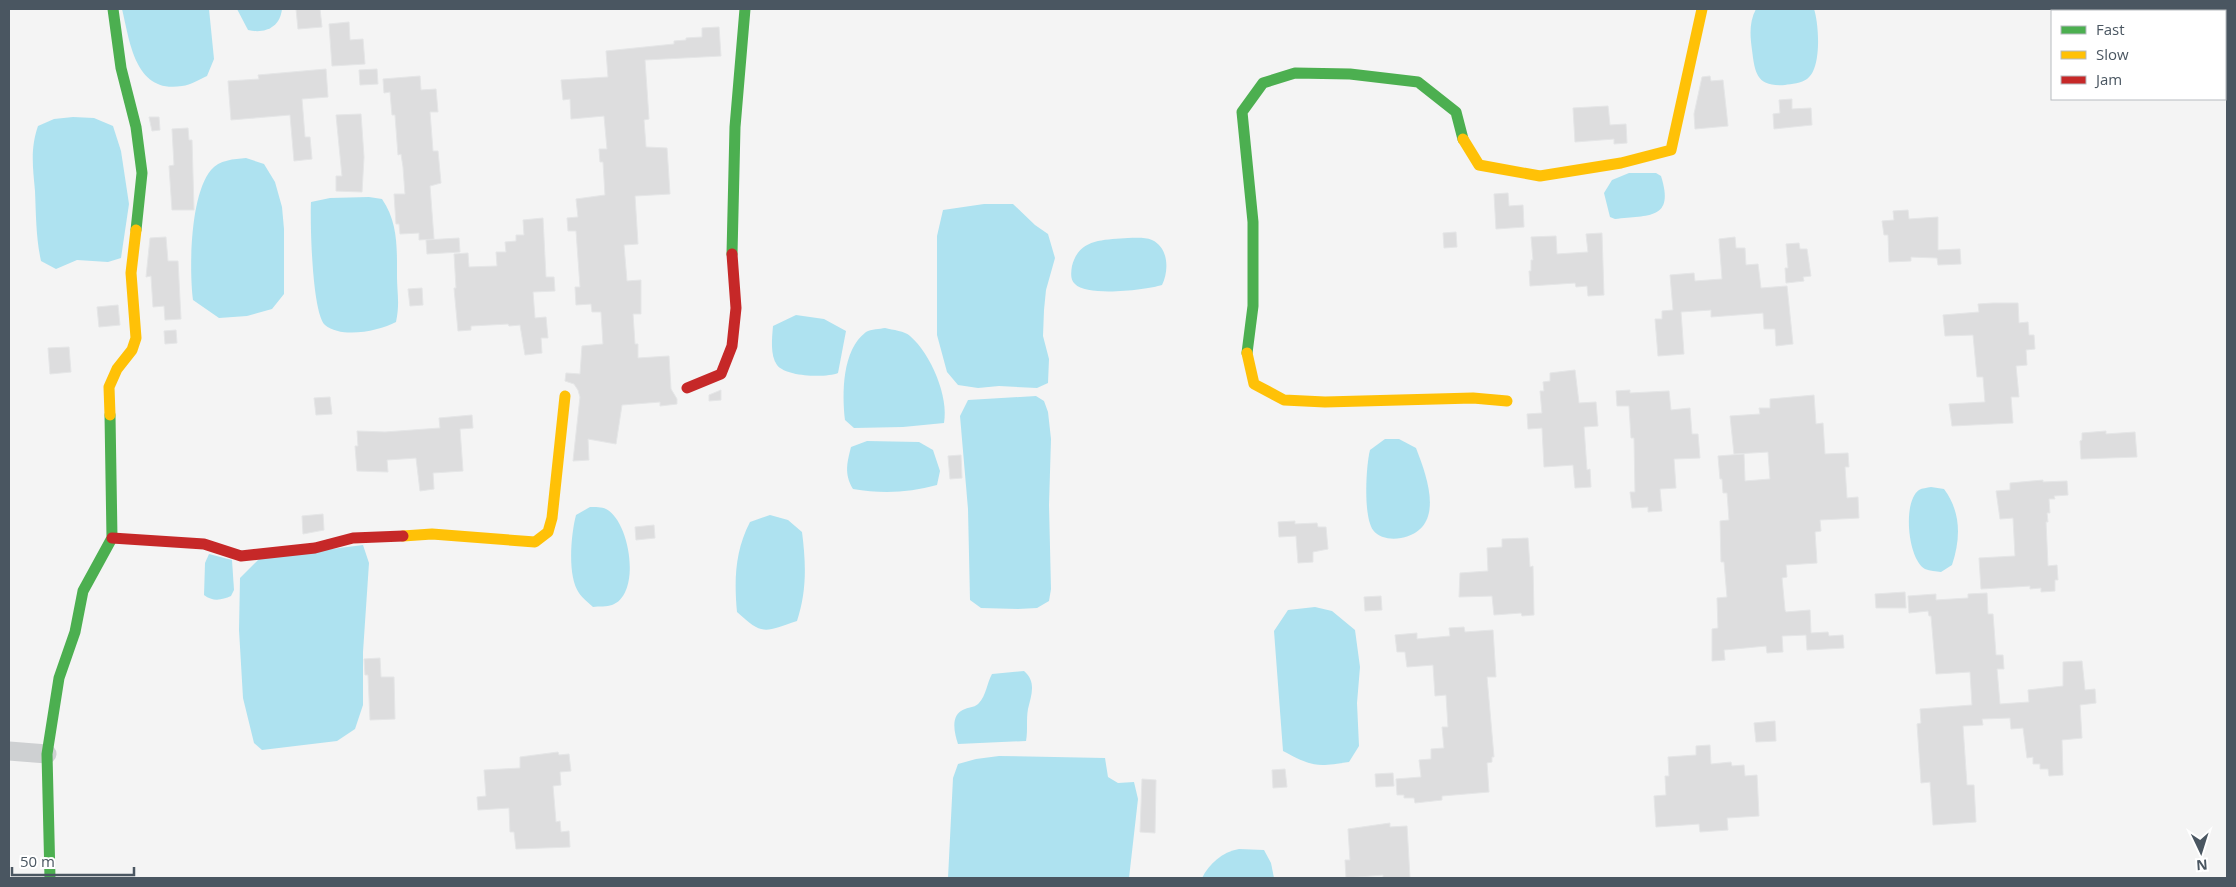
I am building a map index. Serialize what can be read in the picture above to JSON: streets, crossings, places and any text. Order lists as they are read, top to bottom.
{
  "legend": ["Fast", "Slow", "Jam"],
  "scale_bar": "50 m",
  "north": "bottom"
}
